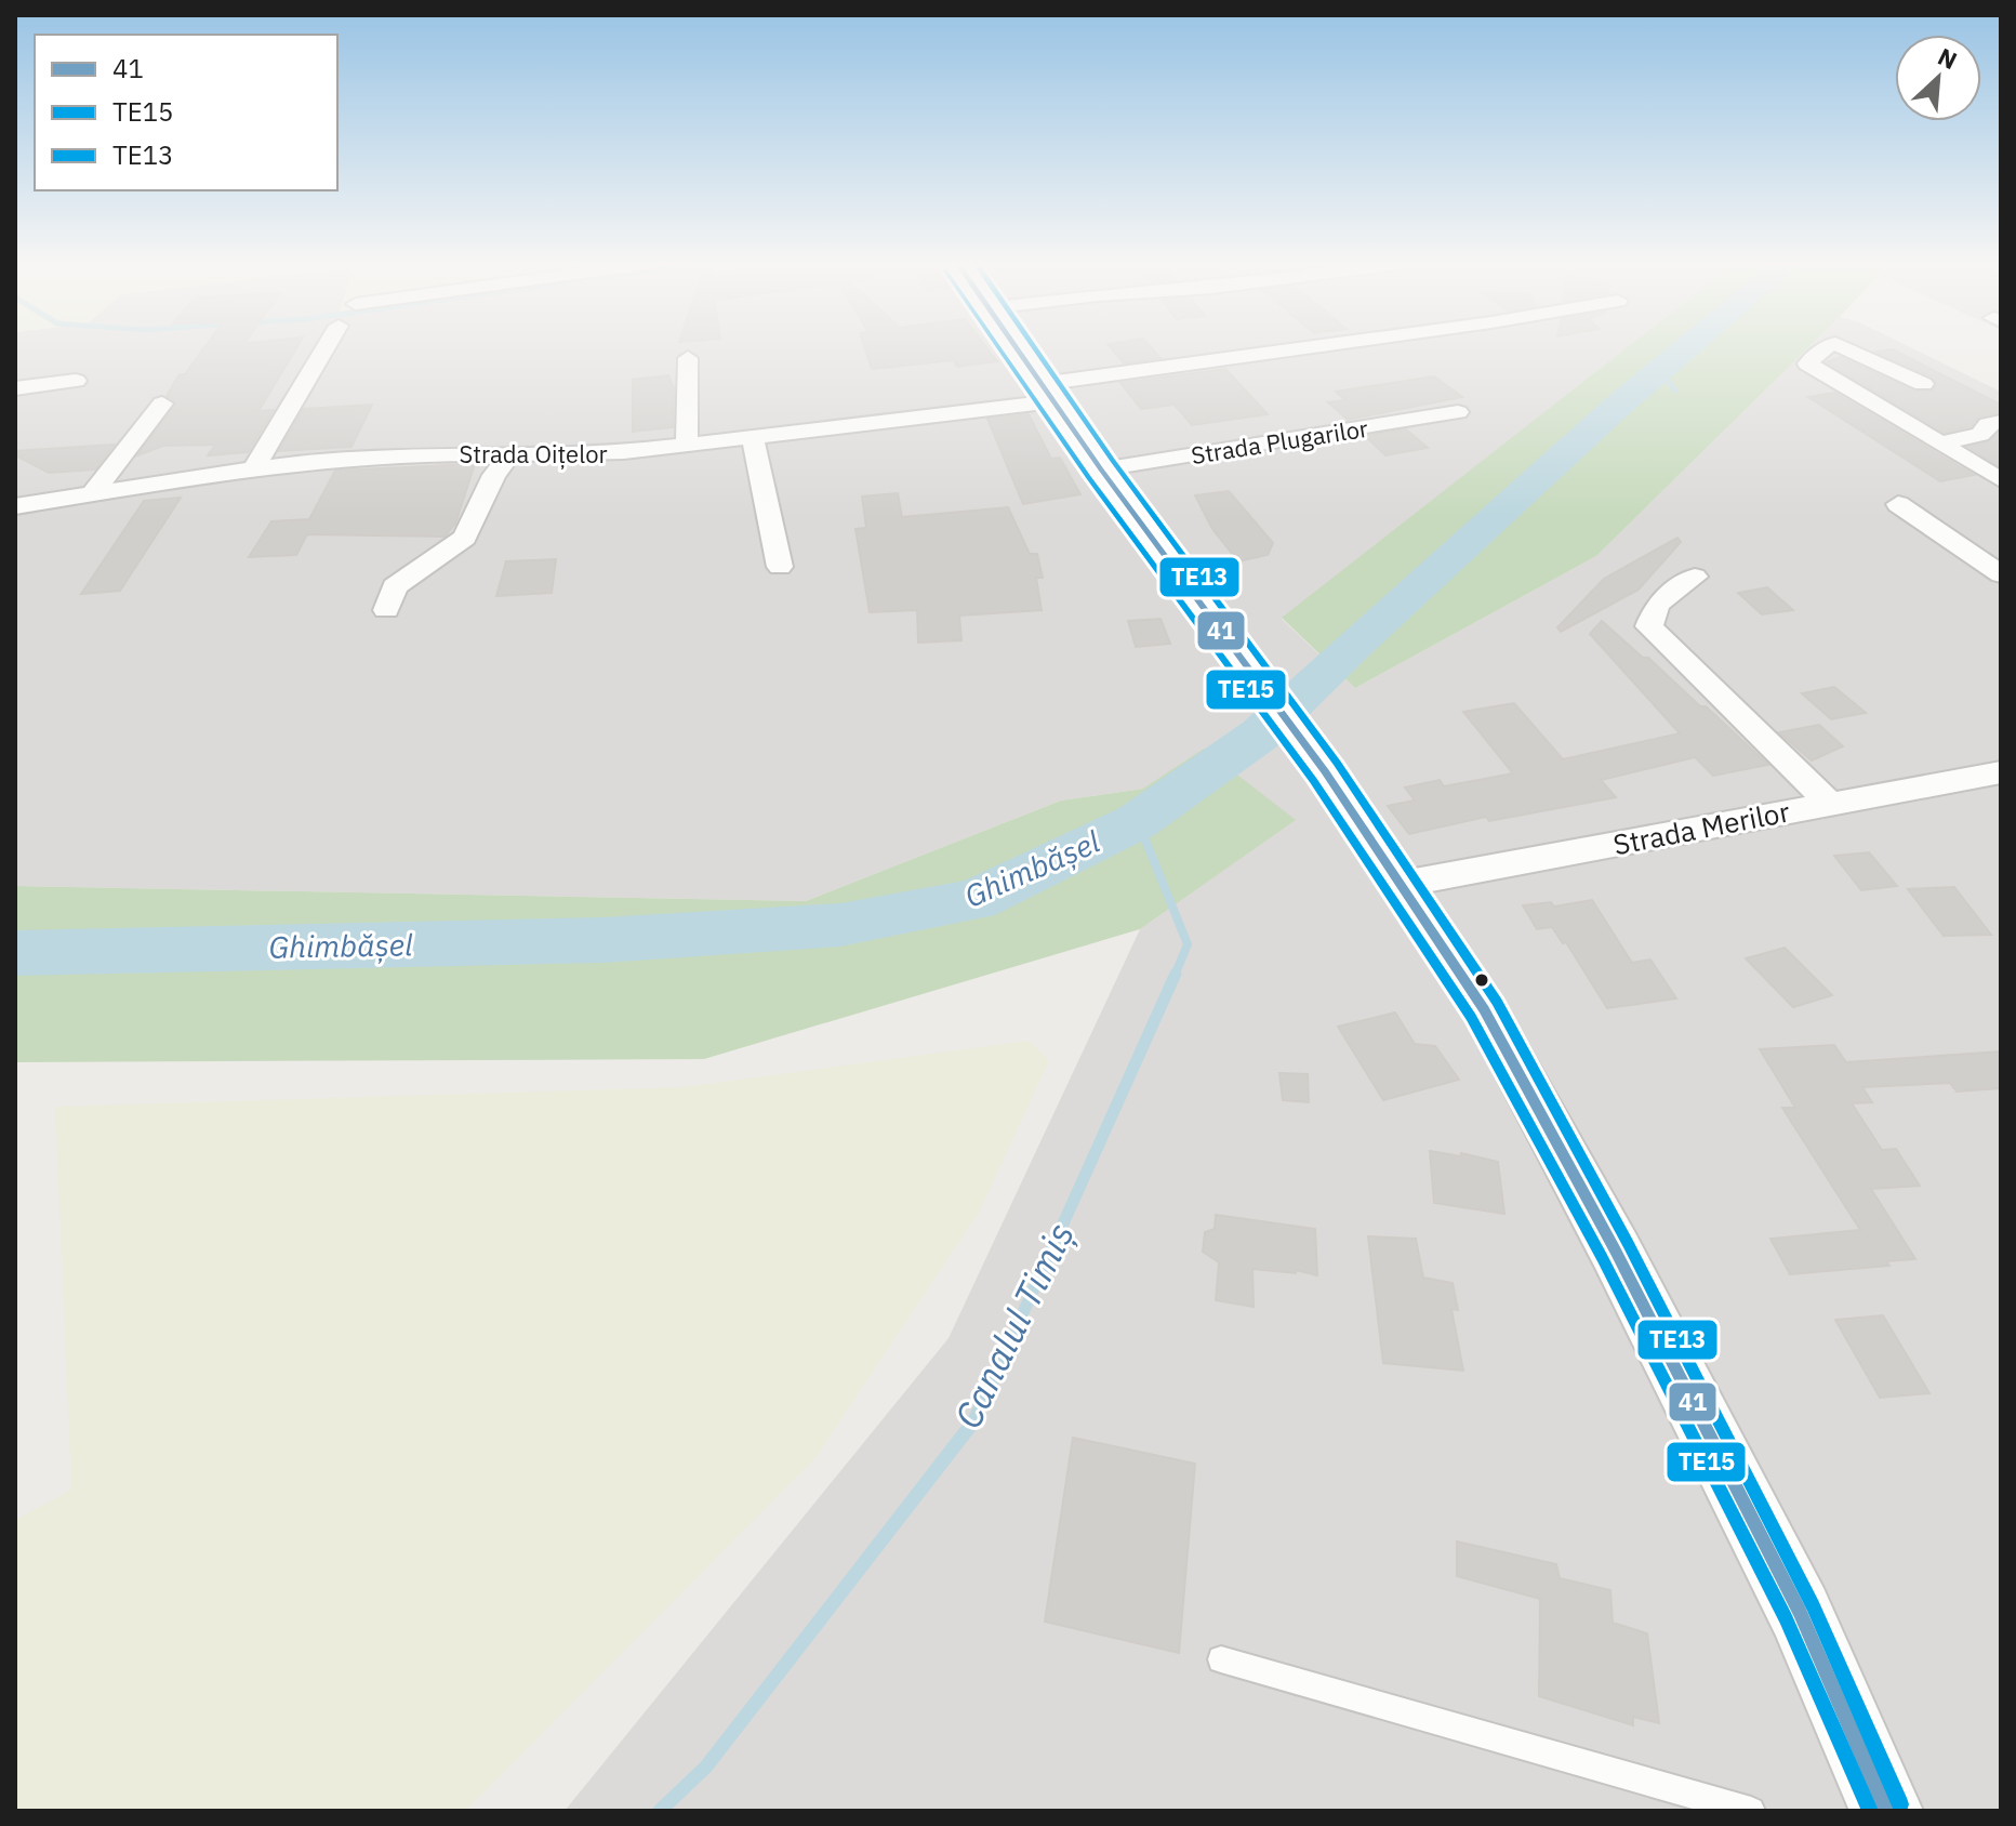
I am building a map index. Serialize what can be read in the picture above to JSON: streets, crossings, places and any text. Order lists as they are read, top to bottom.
{
  "streets": {
    "street": ["Strada Plugarilor", "Strada Oițelor", "Strada Merilor"]
  },
  "water": ["Ghimbășel", "Canalul Timiș"],
  "lines": ["transit line 41", "transit line TE15", "transit line TE13"],
  "legend": ["41", "TE15", "TE13"],
  "north": "top right"
}
